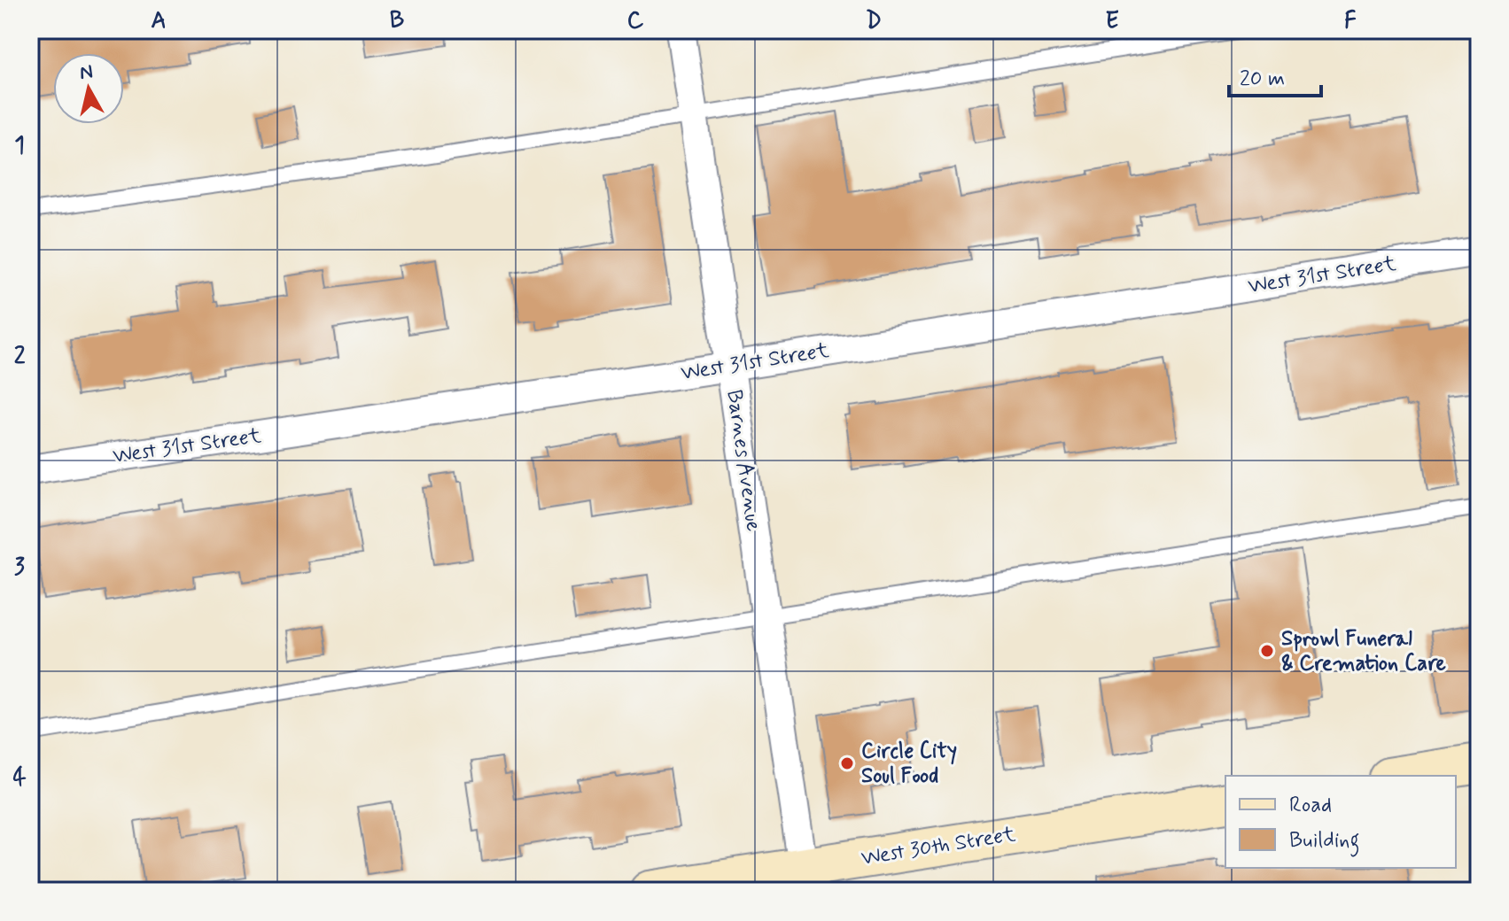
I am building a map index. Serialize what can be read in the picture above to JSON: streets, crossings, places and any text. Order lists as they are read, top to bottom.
{
  "streets": {
    "main road": ["West 30th Street"],
    "street": ["West 31st Street", "Barnes Avenue"]
  },
  "crossings": [
    ["West 31st Street", "Barnes Avenue"],
    ["Barnes Avenue", "West 30th Street"]
  ],
  "places": ["Sprowl Funeral & Cremation Care", "Circle City Soul Food"],
  "legend": ["Road", "Building"],
  "scale_bar": "20 m",
  "north": "top",
  "grid": {
    "columns": [
      "A",
      "B",
      "C",
      "D",
      "E",
      "F"
    ],
    "rows": [
      "1",
      "2",
      "3",
      "4"
    ]
  }
}
